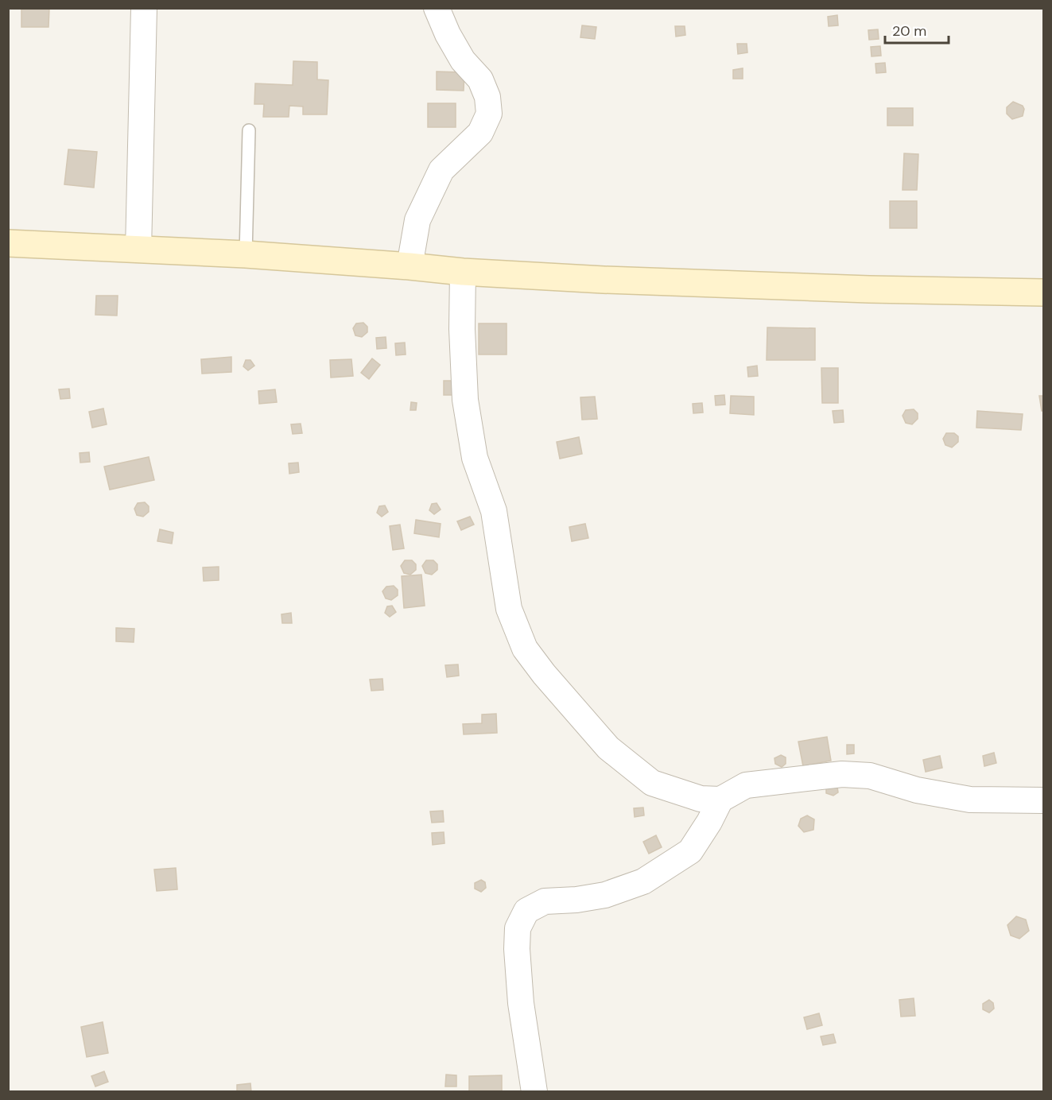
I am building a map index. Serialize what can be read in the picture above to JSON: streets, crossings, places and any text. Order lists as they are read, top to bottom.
{
  "scale_bar": "20 m"
}
